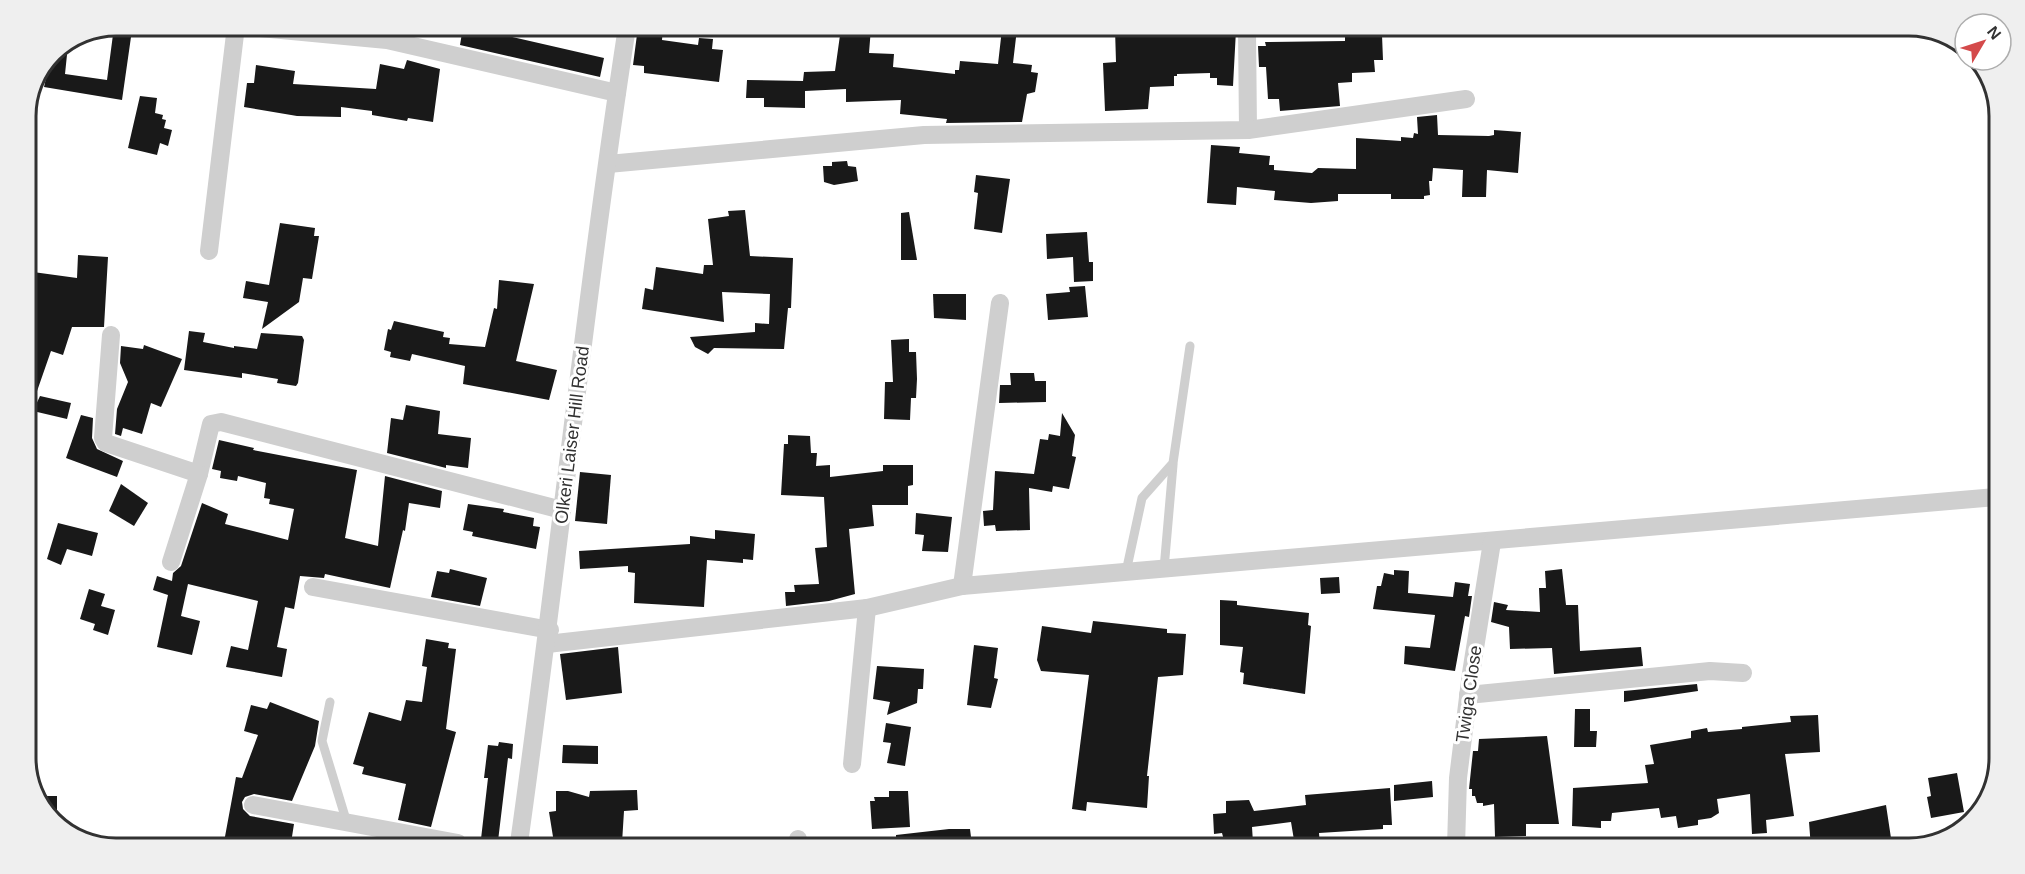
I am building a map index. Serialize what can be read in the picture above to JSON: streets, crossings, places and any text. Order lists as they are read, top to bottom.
{
  "streets": {
    "street": ["Olkeri Laiser Hill Road", "Twiga Close"]
  },
  "north": "top right"
}
